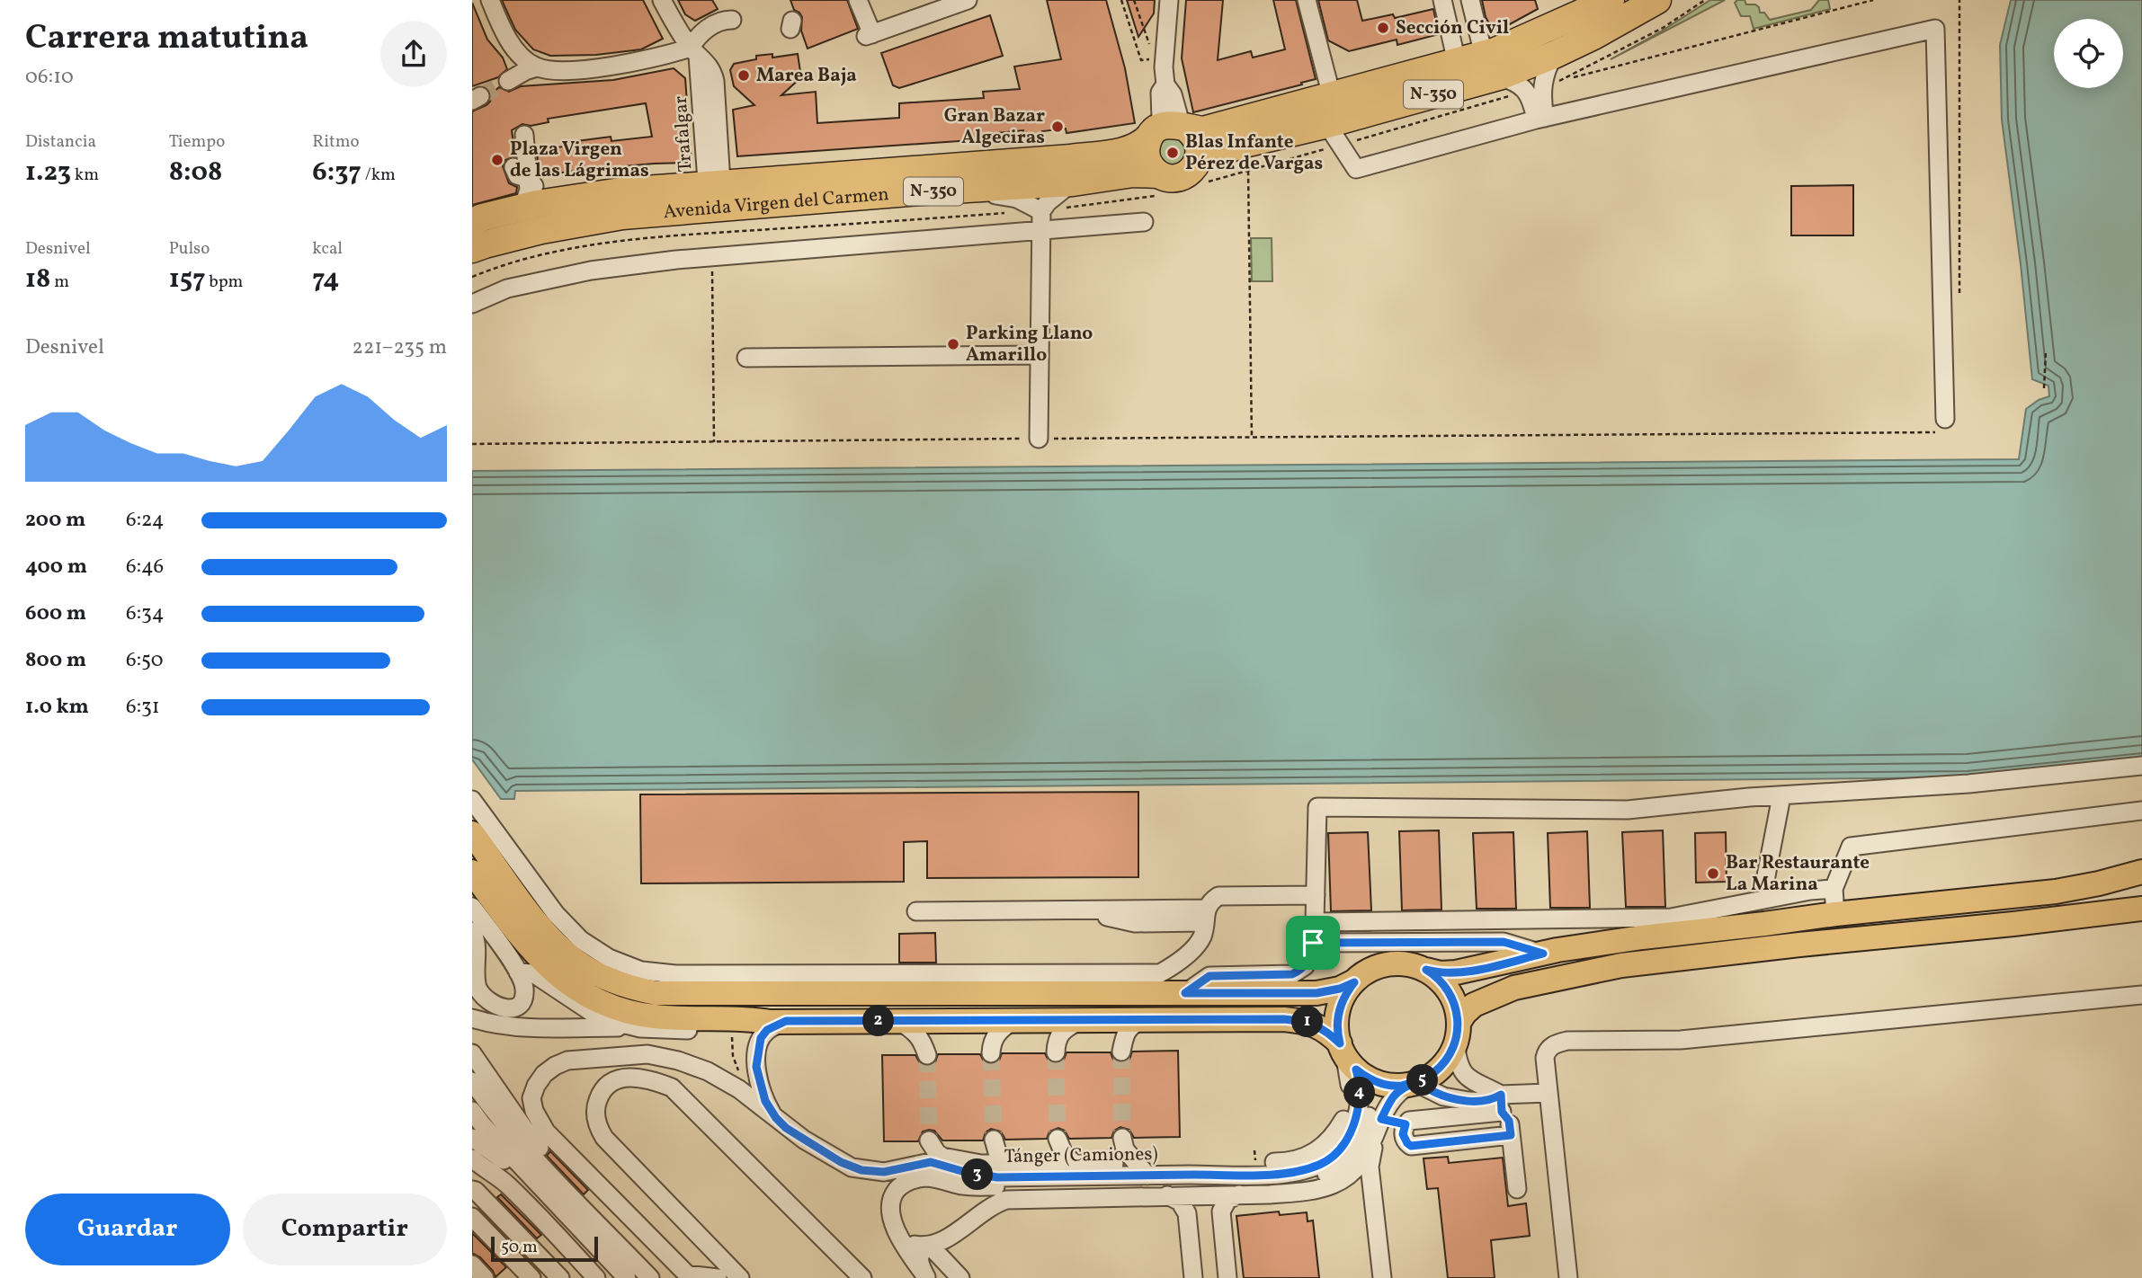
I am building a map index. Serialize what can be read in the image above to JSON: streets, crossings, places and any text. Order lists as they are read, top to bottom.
{
  "streets": {
    "highway": ["N-350", "Avenida Virgen del Carmen"],
    "street": ["Trafalgar", "Tánger (Camiones)"]
  },
  "crossings": [
    ["N-350", "Avenida Virgen del Carmen"],
    ["Trafalgar", "Avenida Virgen del Carmen"]
  ],
  "places": [
    "Sección Civil",
    "Marea Baja",
    "Gran Bazar Algeciras",
    "Blas Infante Pérez de Vargas",
    "Plaza Virgen de las Lágrimas",
    "Parking Llano Amarillo",
    "Bar Restaurante La Marina"
  ],
  "scale_bar": "50 m",
  "page": {
    "heading": ["Carrera matutina", "06:10"],
    "stats": [
      ["Distancia", "1.23 km"],
      ["Tiempo", "8:08"],
      ["Ritmo", "6:37 /km"],
      ["Desnivel", "18 m"],
      ["Pulso", "157 bpm"],
      ["kcal", "74"]
    ],
    "chart": ["Desnivel", "221–235 m"],
    "list": [
      {
        "name": "200 m",
        "note": "6:24"
      },
      {
        "name": "400 m",
        "note": "6:46"
      },
      {
        "name": "600 m",
        "note": "6:34"
      },
      {
        "name": "800 m",
        "note": "6:50"
      },
      {
        "name": "1.0 km",
        "note": "6:31"
      }
    ],
    "pins": [
      "2",
      "1",
      "5",
      "4",
      "3"
    ],
    "buttons": ["Guardar", "Compartir"],
    "scale": "50 m"
  }
}
